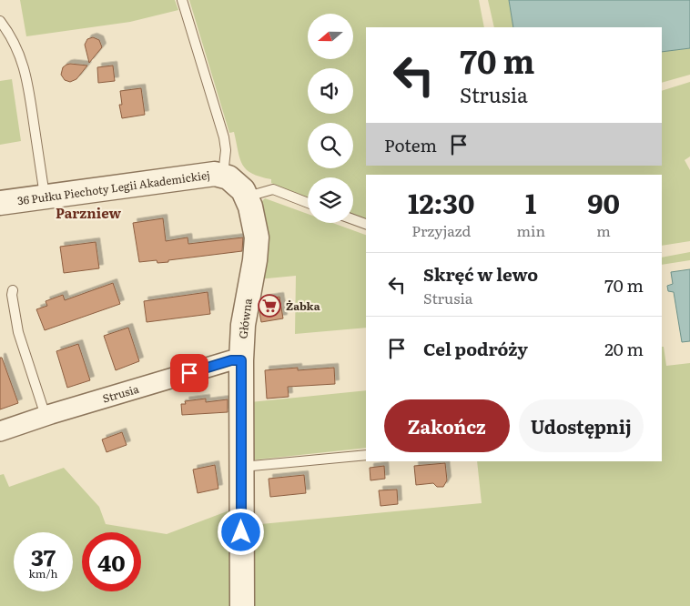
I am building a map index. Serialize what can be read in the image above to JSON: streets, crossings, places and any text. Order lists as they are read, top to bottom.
{
  "streets": {
    "street": ["36 Pułku Piechoty Legii Akademickiej", "Główna", "Strusia"]
  },
  "crossings": [
    ["36 Pułku Piechoty Legii Akademickiej", "Główna"],
    ["Główna", "Strusia"]
  ],
  "districts": ["Parzniew"],
  "places": {
    "supermarket": ["Żabka"]
  },
  "north": "left",
  "page": {
    "turn": ["70 m", "Strusia"],
    "then": "Potem",
    "eta": [
      "12:30",
      "Przyjazd",
      "1",
      "min",
      "90",
      "m"
    ],
    "list": [
      {
        "name": "Skręć w lewo",
        "note": "Strusia",
        "value": "70 m"
      },
      {
        "name": "Cel podróży",
        "value": "20 m"
      }
    ],
    "buttons": ["Zakończ", "Udostępnij"],
    "speed": "37 km/h",
    "limit": "40"
  }
}
